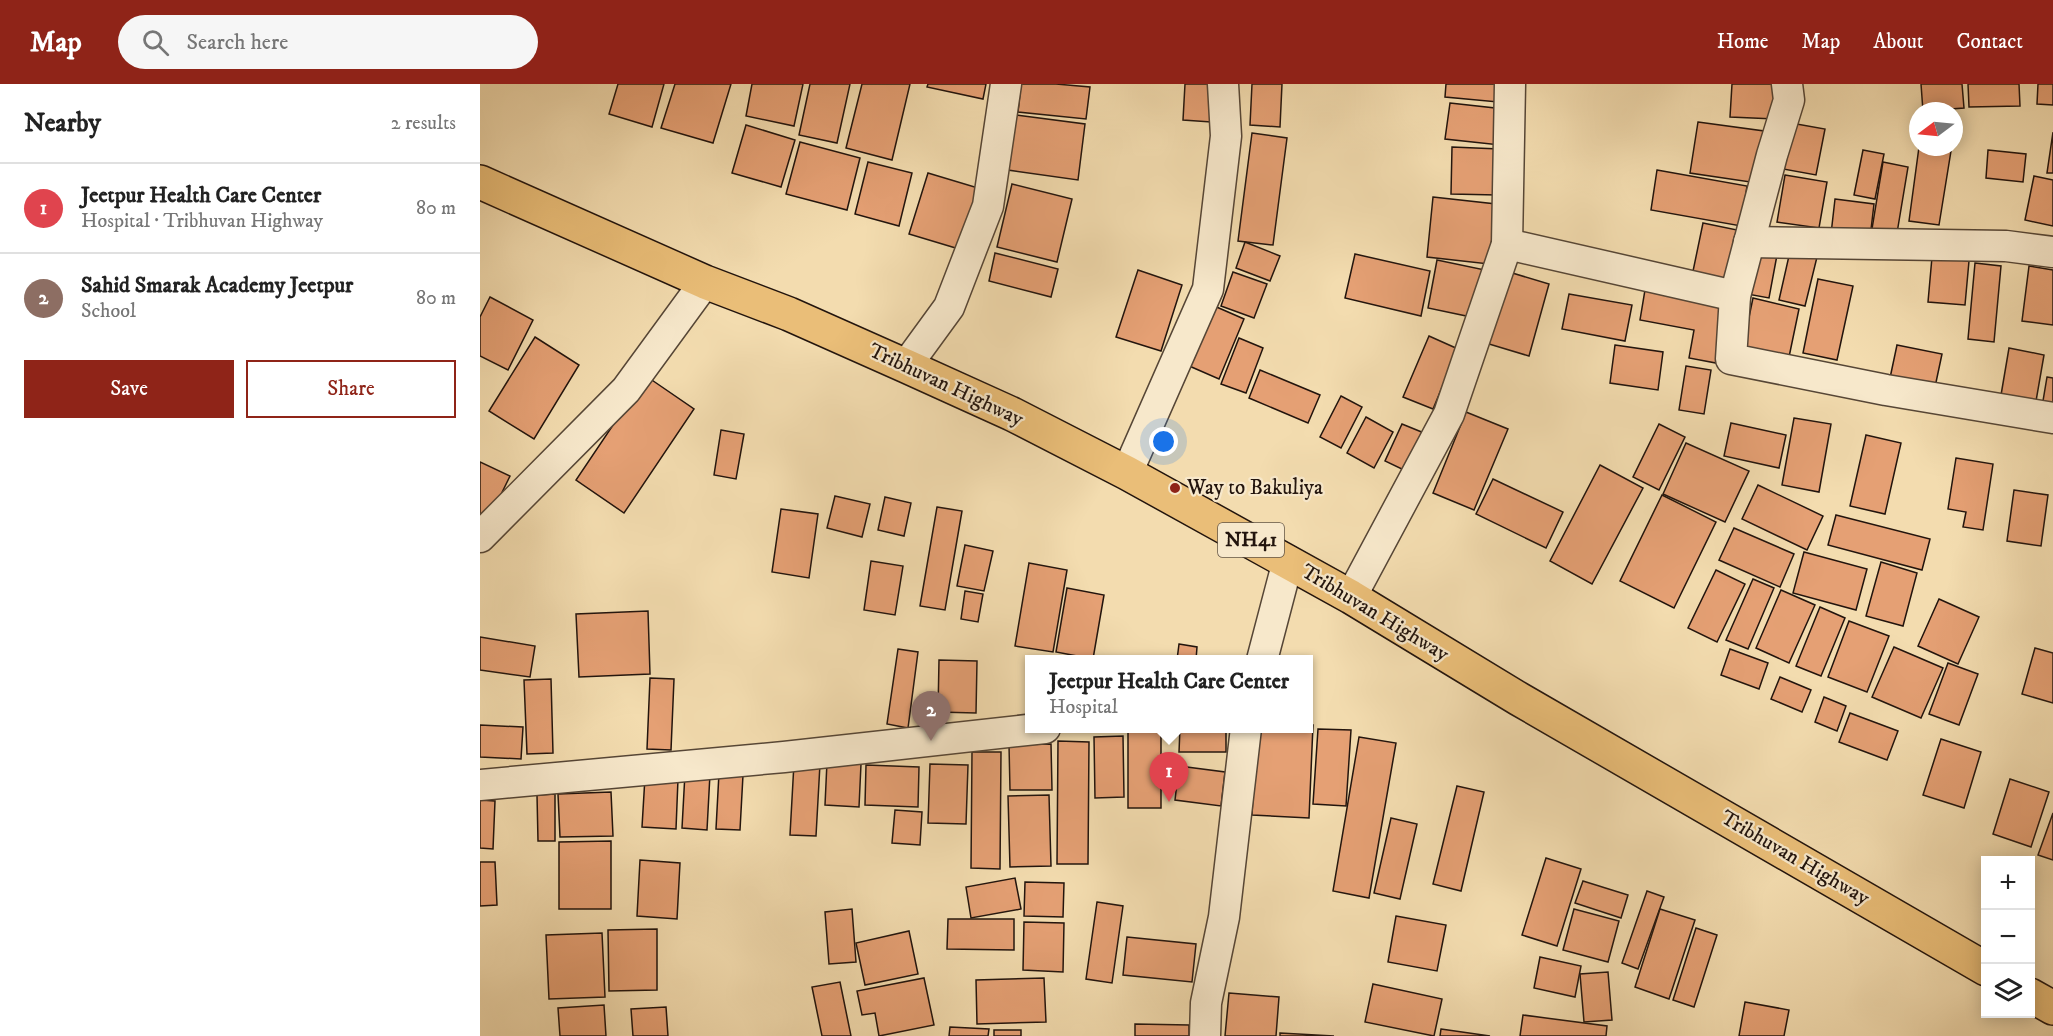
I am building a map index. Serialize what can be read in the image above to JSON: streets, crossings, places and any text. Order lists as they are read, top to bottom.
{
  "streets": {
    "highway": ["Tribhuvan Highway", "NH41"]
  },
  "places": ["Way to Bakuliya"],
  "north": "left",
  "page": {
    "header": "Map",
    "search": "Search here",
    "nav": [
      "Home",
      "Map",
      "About",
      "Contact"
    ],
    "heading": ["Nearby", "2 results"],
    "list": [
      {
        "mark": "1",
        "name": "Jeetpur Health Care Center",
        "note": "Hospital · Tribhuvan Highway",
        "value": "80 m"
      },
      {
        "mark": "2",
        "name": "Sahid Smarak Academy Jeetpur",
        "note": "School",
        "value": "80 m"
      }
    ],
    "buttons": ["Save", "Share"],
    "popup": ["Jeetpur Health Care Center", "Hospital"],
    "pins": ["2", "1"],
    "map_buttons": ["+", "−"]
  }
}
